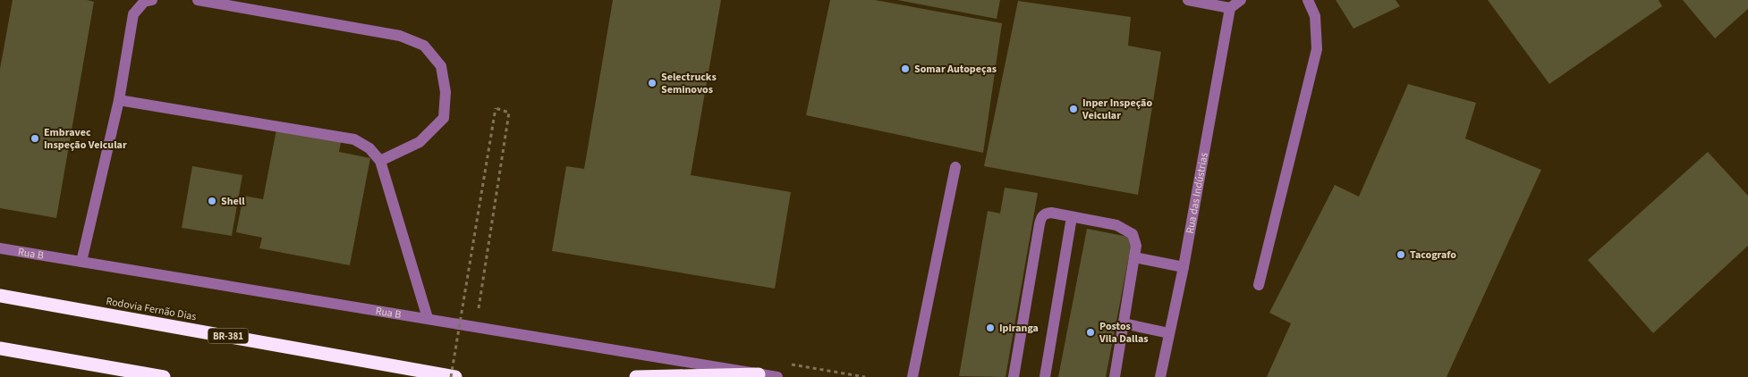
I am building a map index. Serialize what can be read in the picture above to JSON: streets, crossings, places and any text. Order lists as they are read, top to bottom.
{
  "streets": {
    "highway": ["Rodovia Fernão Dias", "BR-381"],
    "street": ["Rua das Indústrias", "Rua B"]
  },
  "places": [
    "Somar Autopeças",
    "Selectrucks Seminovos",
    "Inper Inspeção Veicular",
    "Embravec Inspeção Veicular",
    "Shell",
    "Tacografo",
    "Ipiranga",
    "Postos Vila Dallas"
  ]
}
